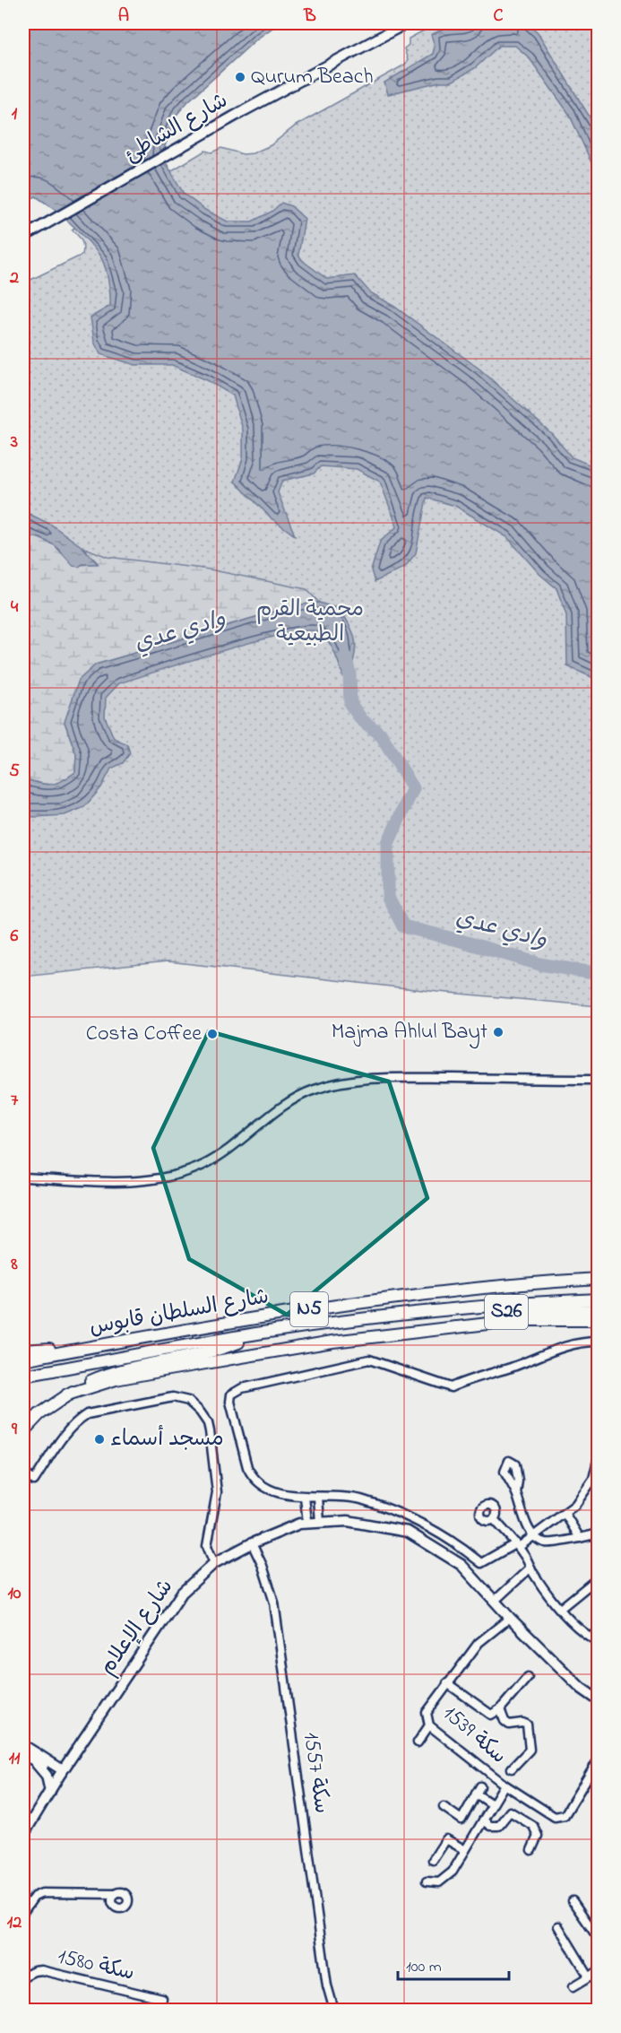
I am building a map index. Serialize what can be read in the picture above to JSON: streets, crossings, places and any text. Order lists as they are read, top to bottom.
{
  "streets": {
    "highway": ["N5", "S26", "شارع السلطان قابوس"],
    "main road": ["شارع الشاطئ", "شارع الإعلام"],
    "street": ["سكة 1539", "سكة 1557", "سكة 1580"]
  },
  "crossings": [
    ["S26", "شارع السلطان قابوس"],
    ["شارع الإعلام", "سكة 1539"],
    ["شارع الإعلام", "سكة 1557"]
  ],
  "water": ["وادي عدي"],
  "parks": ["محمية القرم الطبيعية"],
  "places": [
    "Qurum Beach",
    "Majma Ahlul Bayt",
    "Costa Coffee",
    "مسجد أسماء"
  ],
  "scale_bar": "100 m",
  "grid": {
    "columns": ["A", "B", "C"],
    "rows": [
      "1",
      "2",
      "3",
      "4",
      "5",
      "6",
      "7",
      "8",
      "9",
      "10",
      "11",
      "12"
    ]
  }
}
